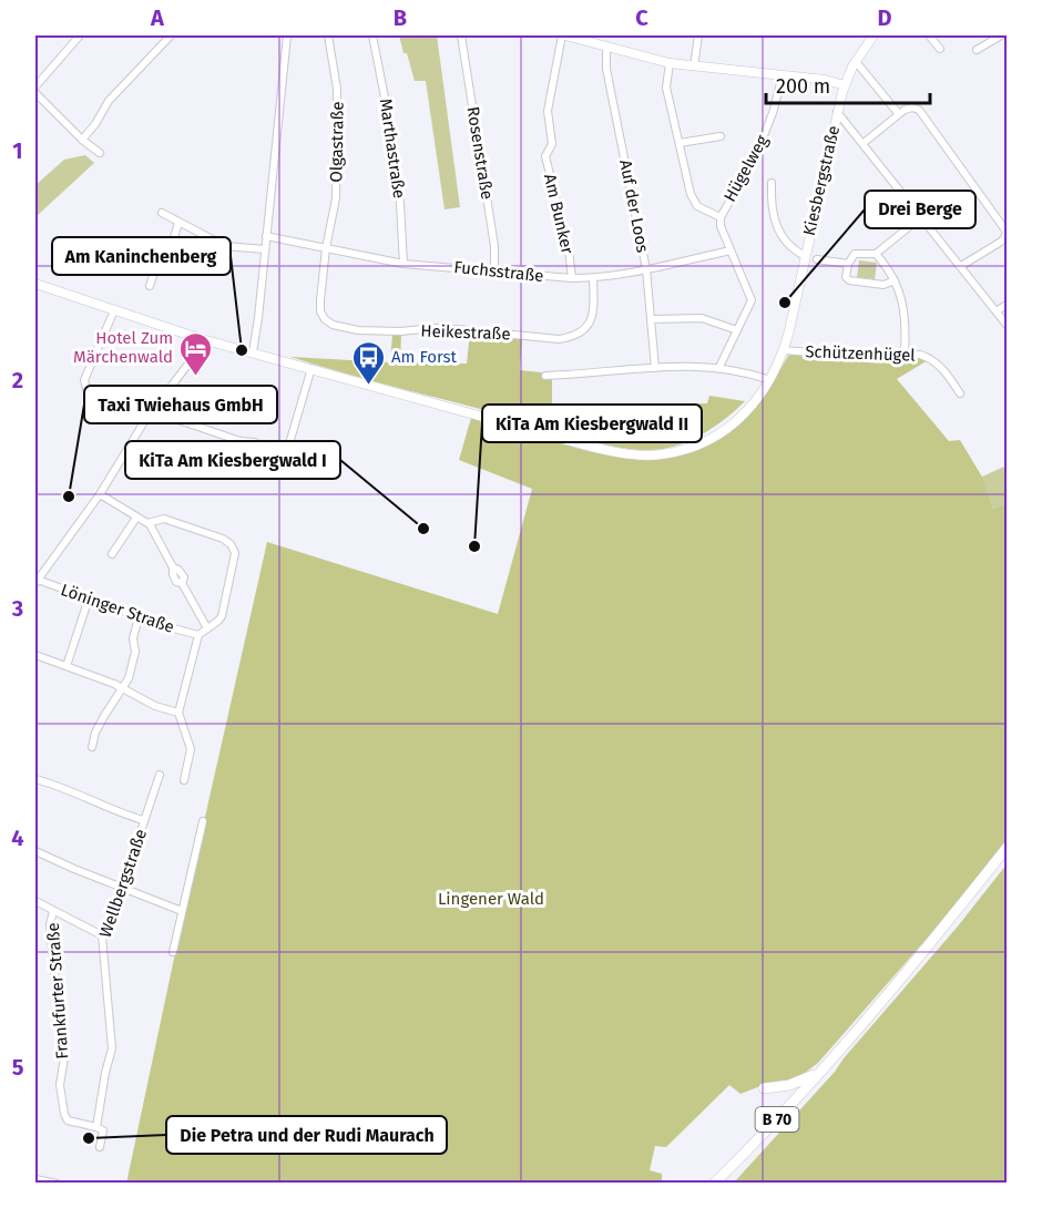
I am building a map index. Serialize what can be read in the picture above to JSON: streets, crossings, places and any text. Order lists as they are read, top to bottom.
{
  "streets": {
    "main road": ["B 70"],
    "street": [
      "Olgastraße",
      "Marthastraße",
      "Rosenstraße",
      "Hügelweg",
      "Kiesbergstraße",
      "Auf der Loos",
      "Am Bunker",
      "Fuchsstraße",
      "Heikestraße",
      "Schützenhügel",
      "Löninger Straße",
      "Wellbergstraße",
      "Frankfurter Straße"
    ]
  },
  "crossings": [
    ["Olgastraße", "Fuchsstraße"],
    ["Olgastraße", "Heikestraße"],
    ["Marthastraße", "Fuchsstraße"],
    ["Rosenstraße", "Fuchsstraße"],
    ["Hügelweg", "Fuchsstraße"],
    ["Kiesbergstraße", "Schützenhügel"],
    ["Auf der Loos", "Fuchsstraße"],
    ["Am Bunker", "Fuchsstraße"],
    ["Fuchsstraße", "Heikestraße"],
    ["Wellbergstraße", "Frankfurter Straße"]
  ],
  "parks": ["Lingener Wald"],
  "places": {
    "other": [
      "Drei Berge",
      "Am Kaninchenberg",
      "Taxi Twiehaus GmbH",
      "KiTa Am Kiesbergwald I",
      "KiTa Am Kiesbergwald II",
      "Die Petra und der Rudi Maurach"
    ],
    "hotel": ["Hotel Zum Märchenwald"],
    "bus stop": ["Am Forst"]
  },
  "scale_bar": "200 m",
  "grid": {
    "columns": [
      "A",
      "B",
      "C",
      "D"
    ],
    "rows": [
      "1",
      "2",
      "3",
      "4",
      "5"
    ]
  }
}
